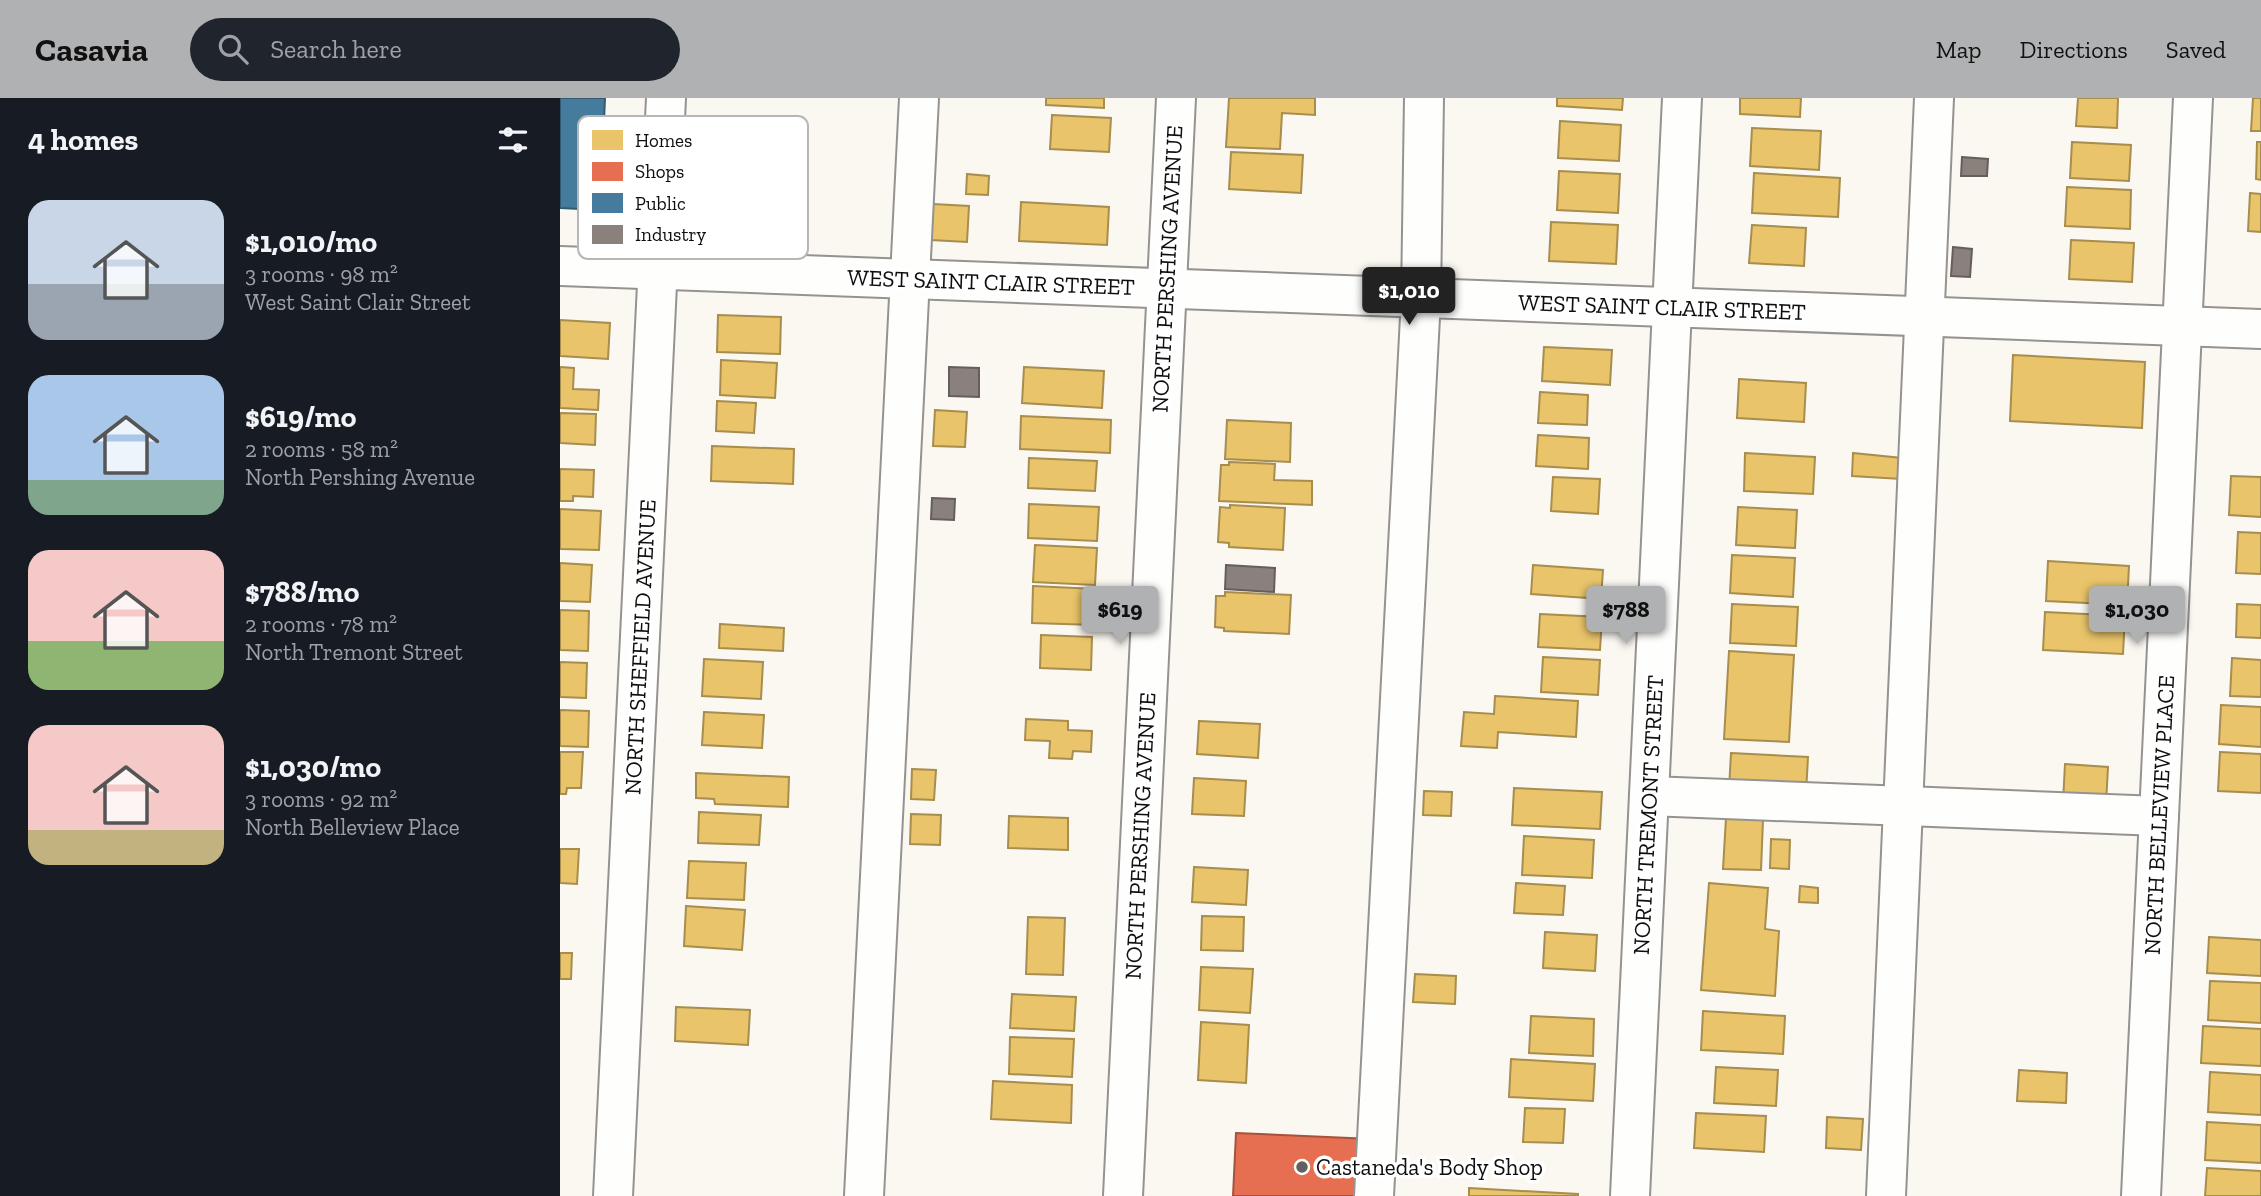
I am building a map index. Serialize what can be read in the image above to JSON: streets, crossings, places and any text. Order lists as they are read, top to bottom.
{
  "streets": {
    "street": [
      "NORTH PERSHING AVENUE",
      "WEST SAINT CLAIR STREET",
      "NORTH SHEFFIELD AVENUE",
      "NORTH TREMONT STREET",
      "NORTH BELLEVIEW PLACE"
    ]
  },
  "crossings": [
    ["NORTH PERSHING AVENUE", "WEST SAINT CLAIR STREET"],
    ["WEST SAINT CLAIR STREET", "NORTH SHEFFIELD AVENUE"],
    ["WEST SAINT CLAIR STREET", "NORTH TREMONT STREET"],
    ["WEST SAINT CLAIR STREET", "NORTH BELLEVIEW PLACE"]
  ],
  "places": ["Castaneda's Body Shop"],
  "legend": [
    "Homes",
    "Shops",
    "Public",
    "Industry"
  ],
  "page": {
    "header": "Casavia",
    "search": "Search here",
    "nav": ["Map", "Directions", "Saved"],
    "heading": "4 homes",
    "list": [
      {
        "name": "$1,010/mo",
        "note": "3 rooms · 98 m² · West Saint Clair Street"
      },
      {
        "name": "$619/mo",
        "note": "2 rooms · 58 m² · North Pershing Avenue"
      },
      {
        "name": "$788/mo",
        "note": "2 rooms · 78 m² · North Tremont Street"
      },
      {
        "name": "$1,030/mo",
        "note": "3 rooms · 92 m² · North Belleview Place"
      }
    ],
    "price": [
      "$1,010",
      "$619",
      "$788",
      "$1,030"
    ]
  }
}
